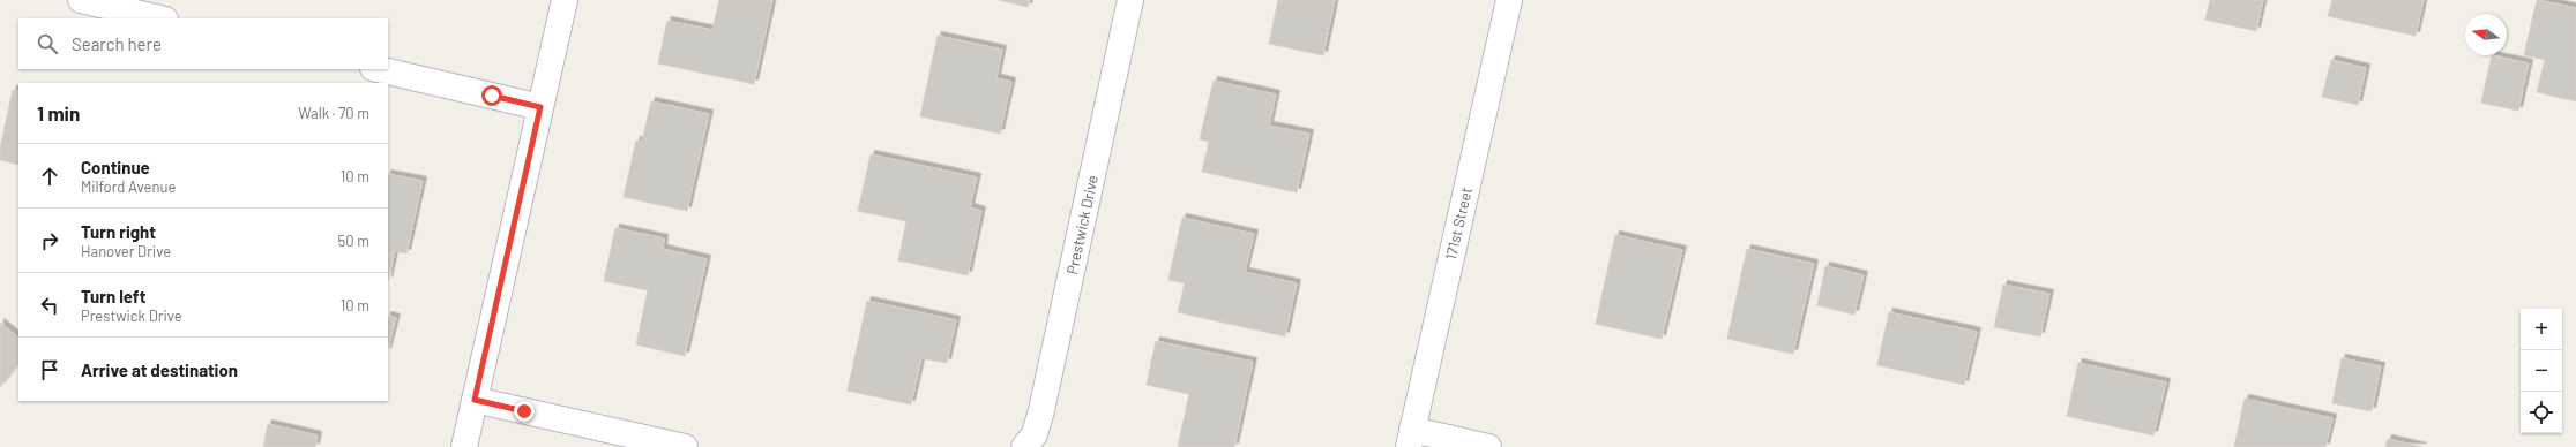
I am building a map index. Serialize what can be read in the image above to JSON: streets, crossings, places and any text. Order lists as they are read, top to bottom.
{
  "streets": {
    "street": ["171st Street", "Prestwick Drive"]
  },
  "north": "left",
  "page": {
    "search": "Search here",
    "heading": ["1 min", "Walk · 70 m"],
    "list": [
      ["Continue", "Milford Avenue", "10 m"],
      ["Turn right", "Hanover Drive", "50 m"],
      ["Turn left", "Prestwick Drive", "10 m"],
      "Arrive at destination"
    ],
    "map_buttons": ["+", "−"]
  }
}
